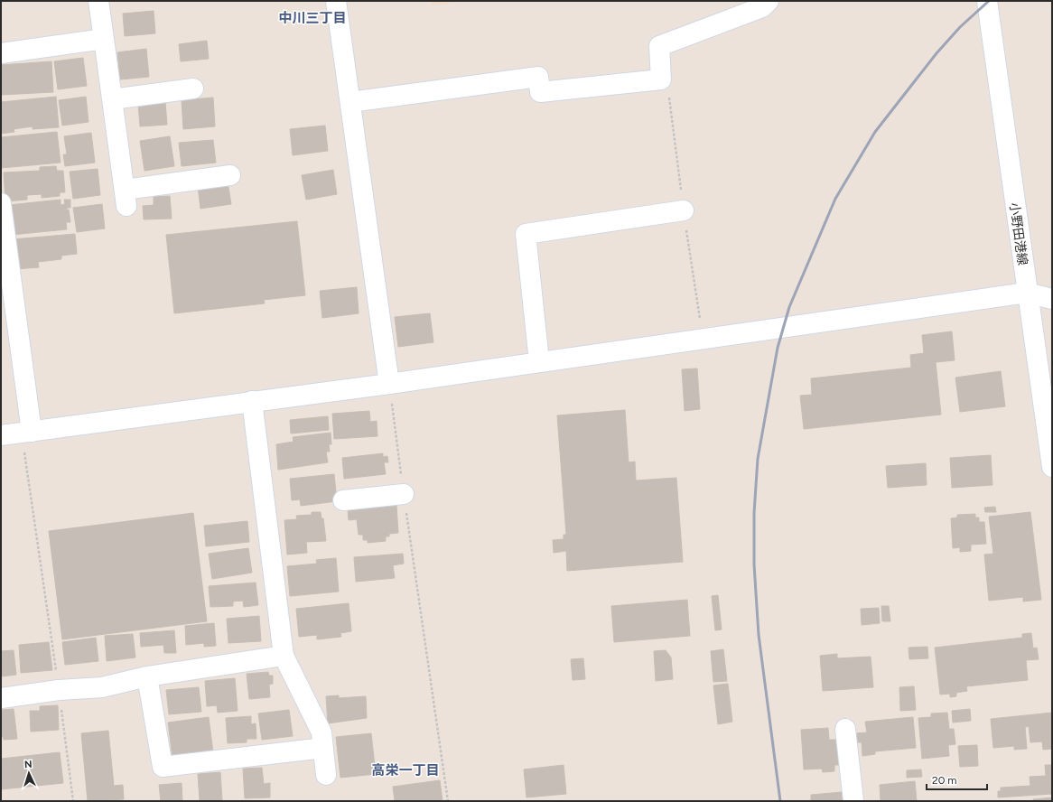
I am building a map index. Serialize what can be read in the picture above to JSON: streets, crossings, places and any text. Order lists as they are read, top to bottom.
{
  "streets": {
    "street": ["小野田港線"]
  },
  "districts": ["中川三丁目", "高栄一丁目"],
  "scale_bar": "20 m",
  "north": "top"
}
